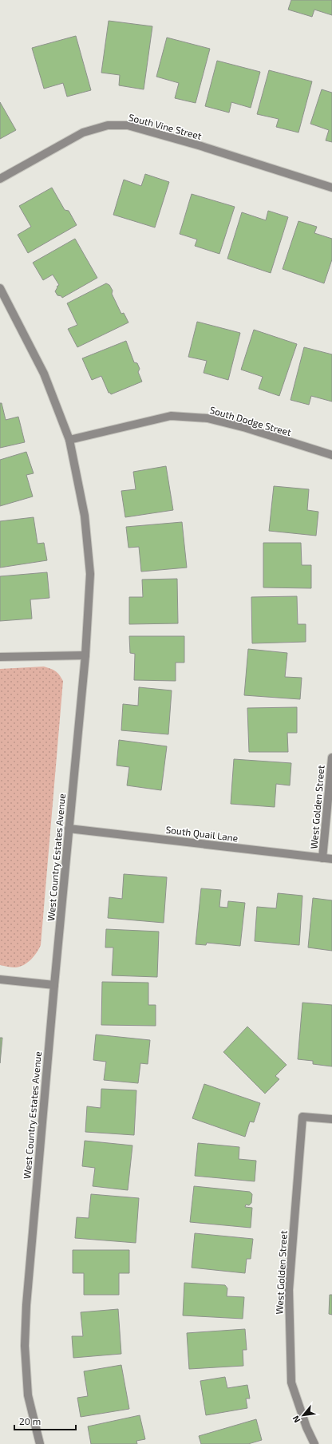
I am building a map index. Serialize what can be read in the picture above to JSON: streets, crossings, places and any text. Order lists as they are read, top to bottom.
{
  "streets": {
    "street": [
      "South Vine Street",
      "South Dodge Street",
      "West Golden Street",
      "South Quail Lane",
      "West Country Estates Avenue"
    ]
  },
  "crossings": [
    ["South Dodge Street", "West Country Estates Avenue"],
    ["West Golden Street", "South Quail Lane"],
    ["South Quail Lane", "West Country Estates Avenue"]
  ],
  "scale_bar": "20 m",
  "north": "bottom left"
}
